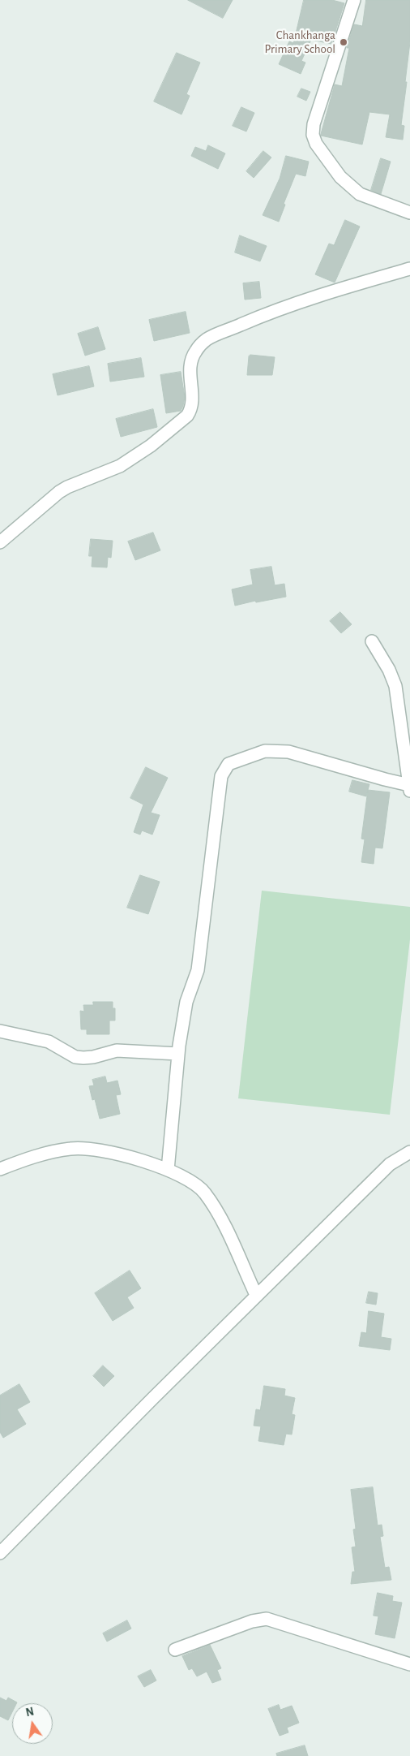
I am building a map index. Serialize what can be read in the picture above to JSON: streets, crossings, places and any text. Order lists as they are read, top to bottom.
{
  "places": ["Chankhanga Primary School"],
  "north": "top"
}
